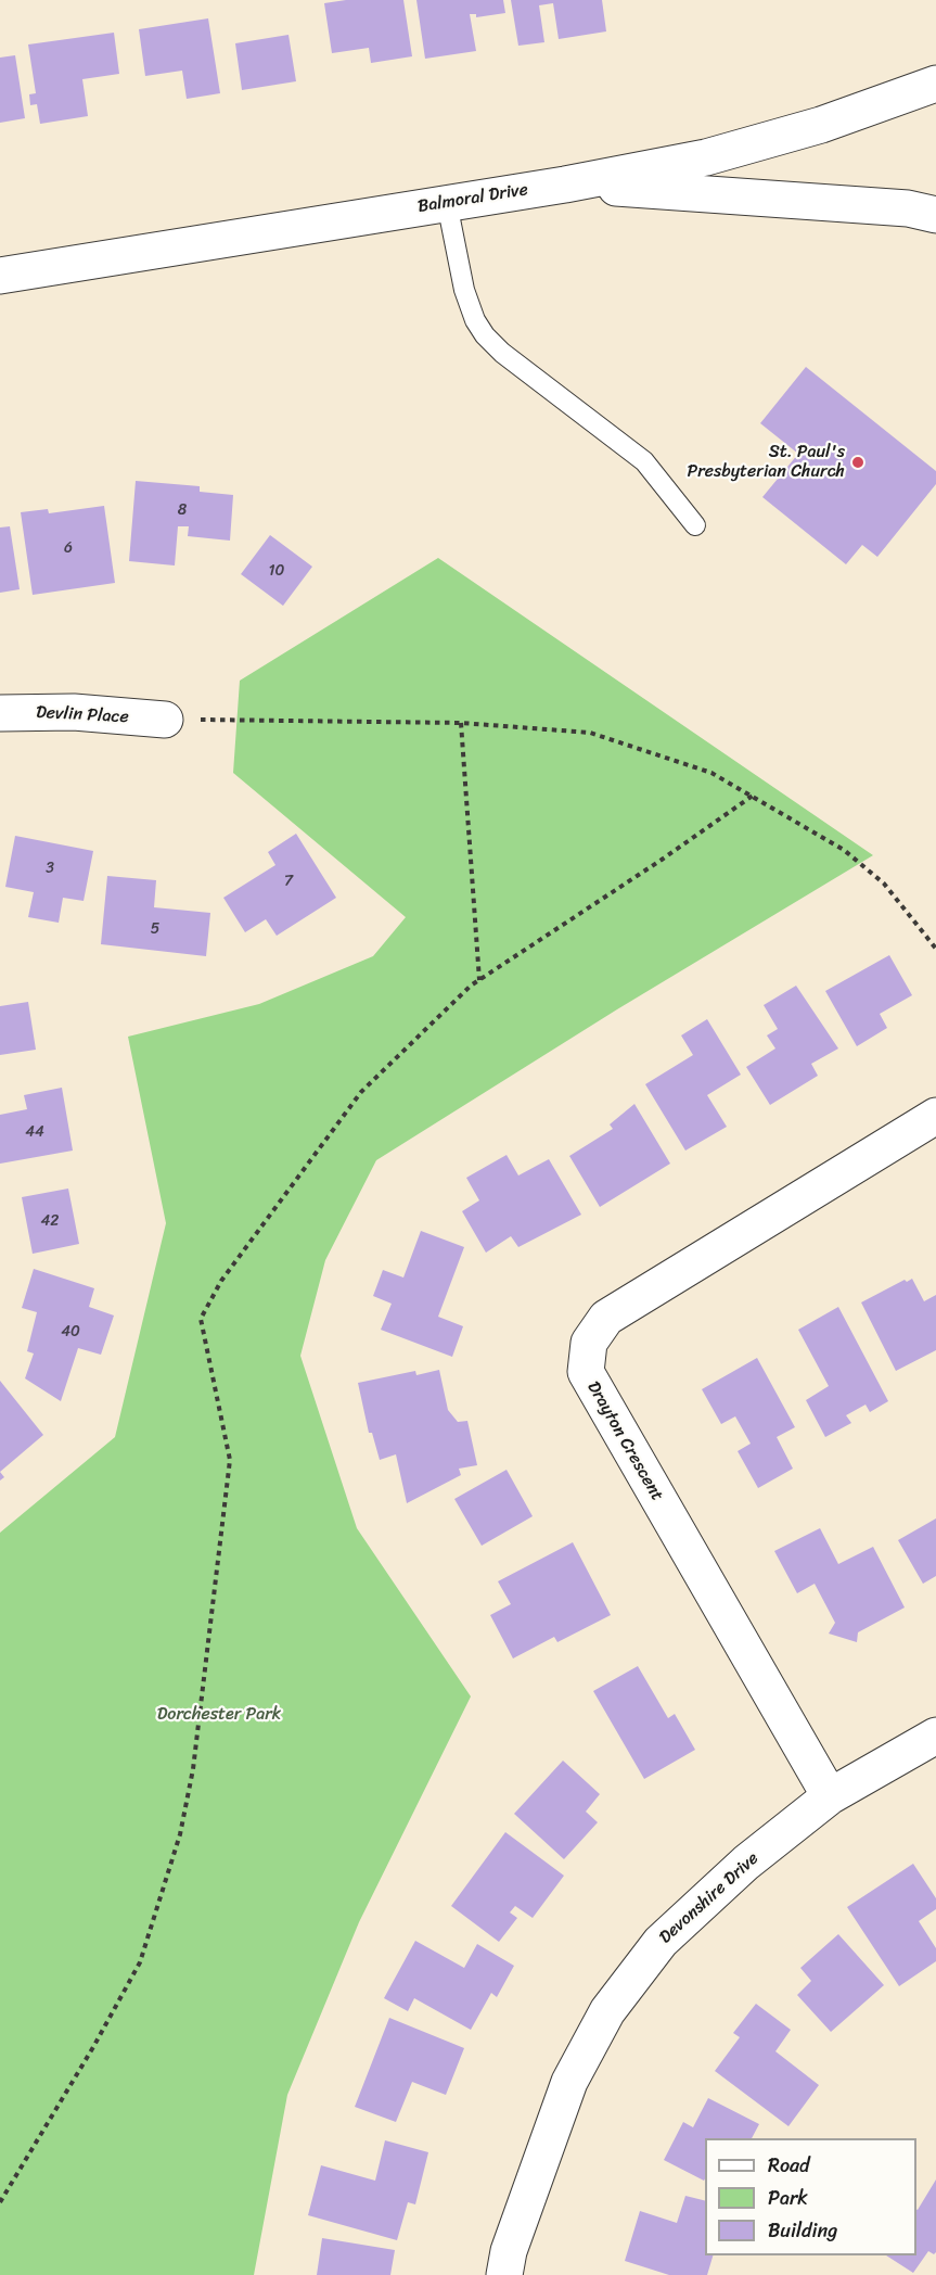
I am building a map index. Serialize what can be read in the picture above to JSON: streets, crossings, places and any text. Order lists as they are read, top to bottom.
{
  "streets": {
    "street": [
      "Balmoral Drive",
      "Devlin Place",
      "Drayton Crescent",
      "Devonshire Drive"
    ]
  },
  "crossings": [
    ["Drayton Crescent", "Devonshire Drive"]
  ],
  "parks": ["Dorchester Park"],
  "places": ["St. Paul's Presbyterian Church"],
  "house_numbers": [
    "8",
    "6",
    "10",
    "3",
    "7",
    "5",
    "44",
    "42",
    "40"
  ],
  "legend": ["Road", "Park", "Building"]
}
